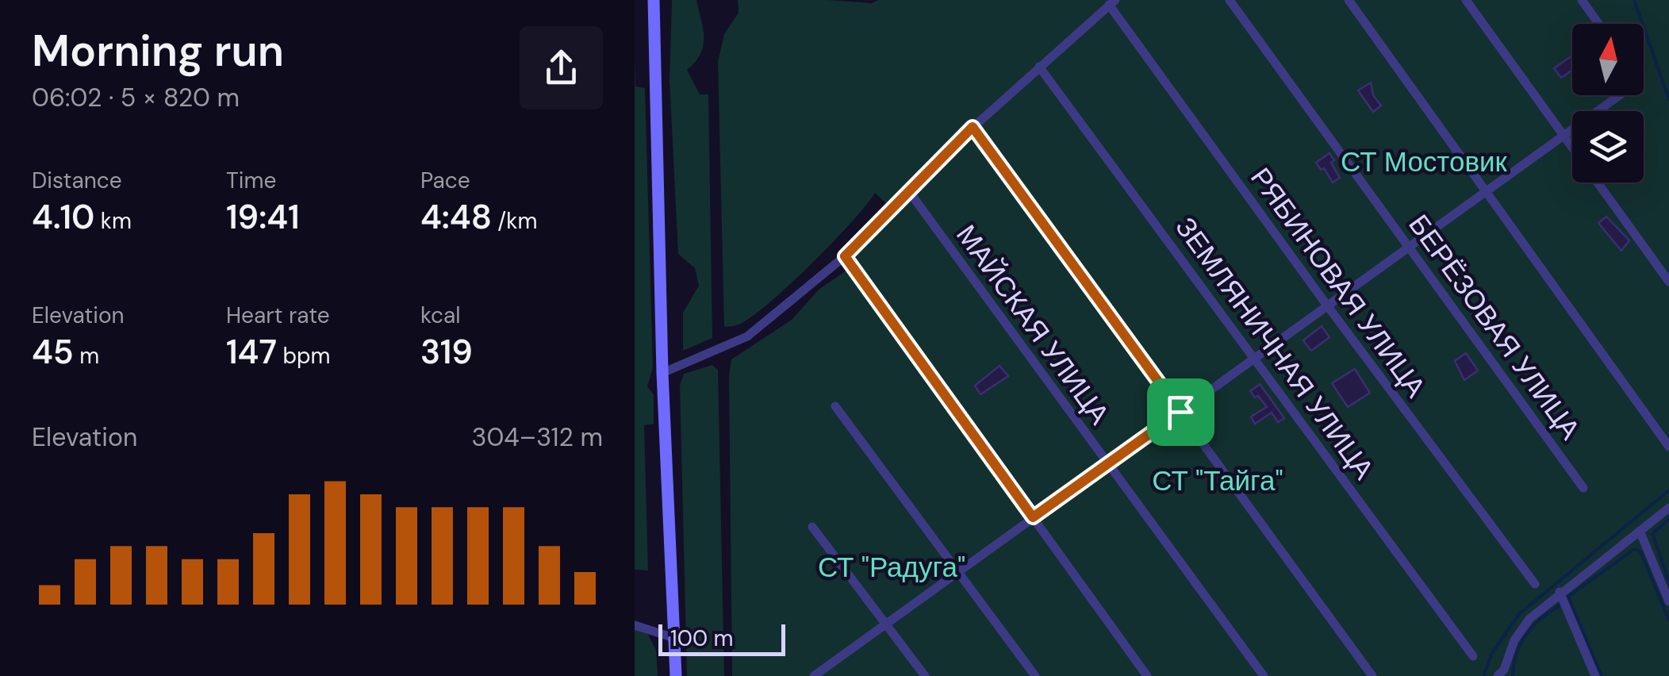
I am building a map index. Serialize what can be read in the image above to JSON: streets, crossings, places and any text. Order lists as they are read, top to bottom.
{
  "streets": {
    "street": [
      "РЯБИНОВАЯ УЛИЦА",
      "МАЙСКАЯ УЛИЦА",
      "БЕРЁЗОВАЯ УЛИЦА",
      "ЗЕМЛЯНИЧНАЯ УЛИЦА"
    ]
  },
  "parks": ["СТ Мостовик", "СТ \"Тайга\"", "СТ \"Радуга\""],
  "scale_bar": "100 m",
  "north": "top",
  "page": {
    "heading": ["Morning run", "06:02 · 5 × 820 m"],
    "stats": [
      ["Distance", "4.10 km"],
      ["Time", "19:41"],
      ["Pace", "4:48 /km"],
      ["Elevation", "45 m"],
      ["Heart rate", "147 bpm"],
      ["kcal", "319"]
    ],
    "chart": ["Elevation", "304–312 m"],
    "scale": "100 m"
  }
}
